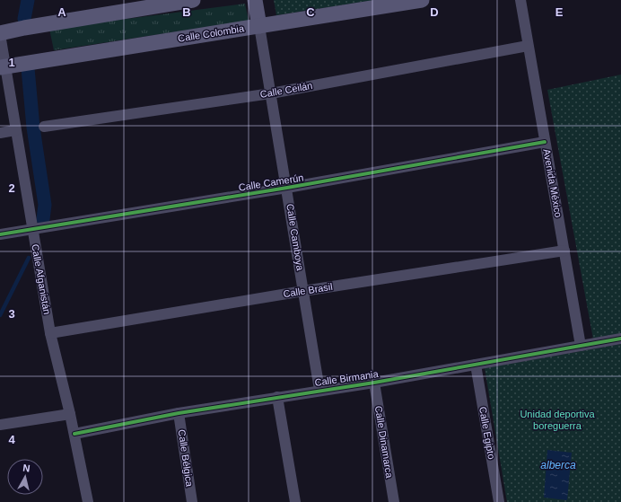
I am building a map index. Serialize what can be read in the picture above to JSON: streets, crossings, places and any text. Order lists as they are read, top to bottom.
{
  "streets": {
    "street": [
      "Calle Colombia",
      "Calle Ceilán",
      "Calle Camerún",
      "Avenida México",
      "Calle Camboya",
      "Calle Afganistán",
      "Calle Brasil",
      "Calle Birmania",
      "Calle Egipto",
      "Calle Dinamarca",
      "Calle Bélgica"
    ]
  },
  "crossings": [
    ["Calle Colombia", "Calle Camboya"],
    ["Calle Colombia", "Calle Afganistán"],
    ["Calle Ceilán", "Avenida México"],
    ["Calle Ceilán", "Calle Camboya"],
    ["Calle Camerún", "Avenida México"],
    ["Calle Camerún", "Calle Camboya"],
    ["Calle Camerún", "Calle Afganistán"],
    ["Avenida México", "Calle Brasil"],
    ["Avenida México", "Calle Birmania"],
    ["Calle Camboya", "Calle Brasil"],
    ["Calle Camboya", "Calle Birmania"],
    ["Calle Afganistán", "Calle Brasil"],
    ["Calle Afganistán", "Calle Birmania"],
    ["Calle Birmania", "Calle Egipto"],
    ["Calle Birmania", "Calle Dinamarca"],
    ["Calle Birmania", "Calle Bélgica"]
  ],
  "water": ["alberca"],
  "parks": ["Unidad deportiva boreguerra"],
  "north": "top",
  "grid": {
    "columns": [
      "A",
      "B",
      "C",
      "D",
      "E"
    ],
    "rows": [
      "1",
      "2",
      "3",
      "4"
    ]
  }
}
